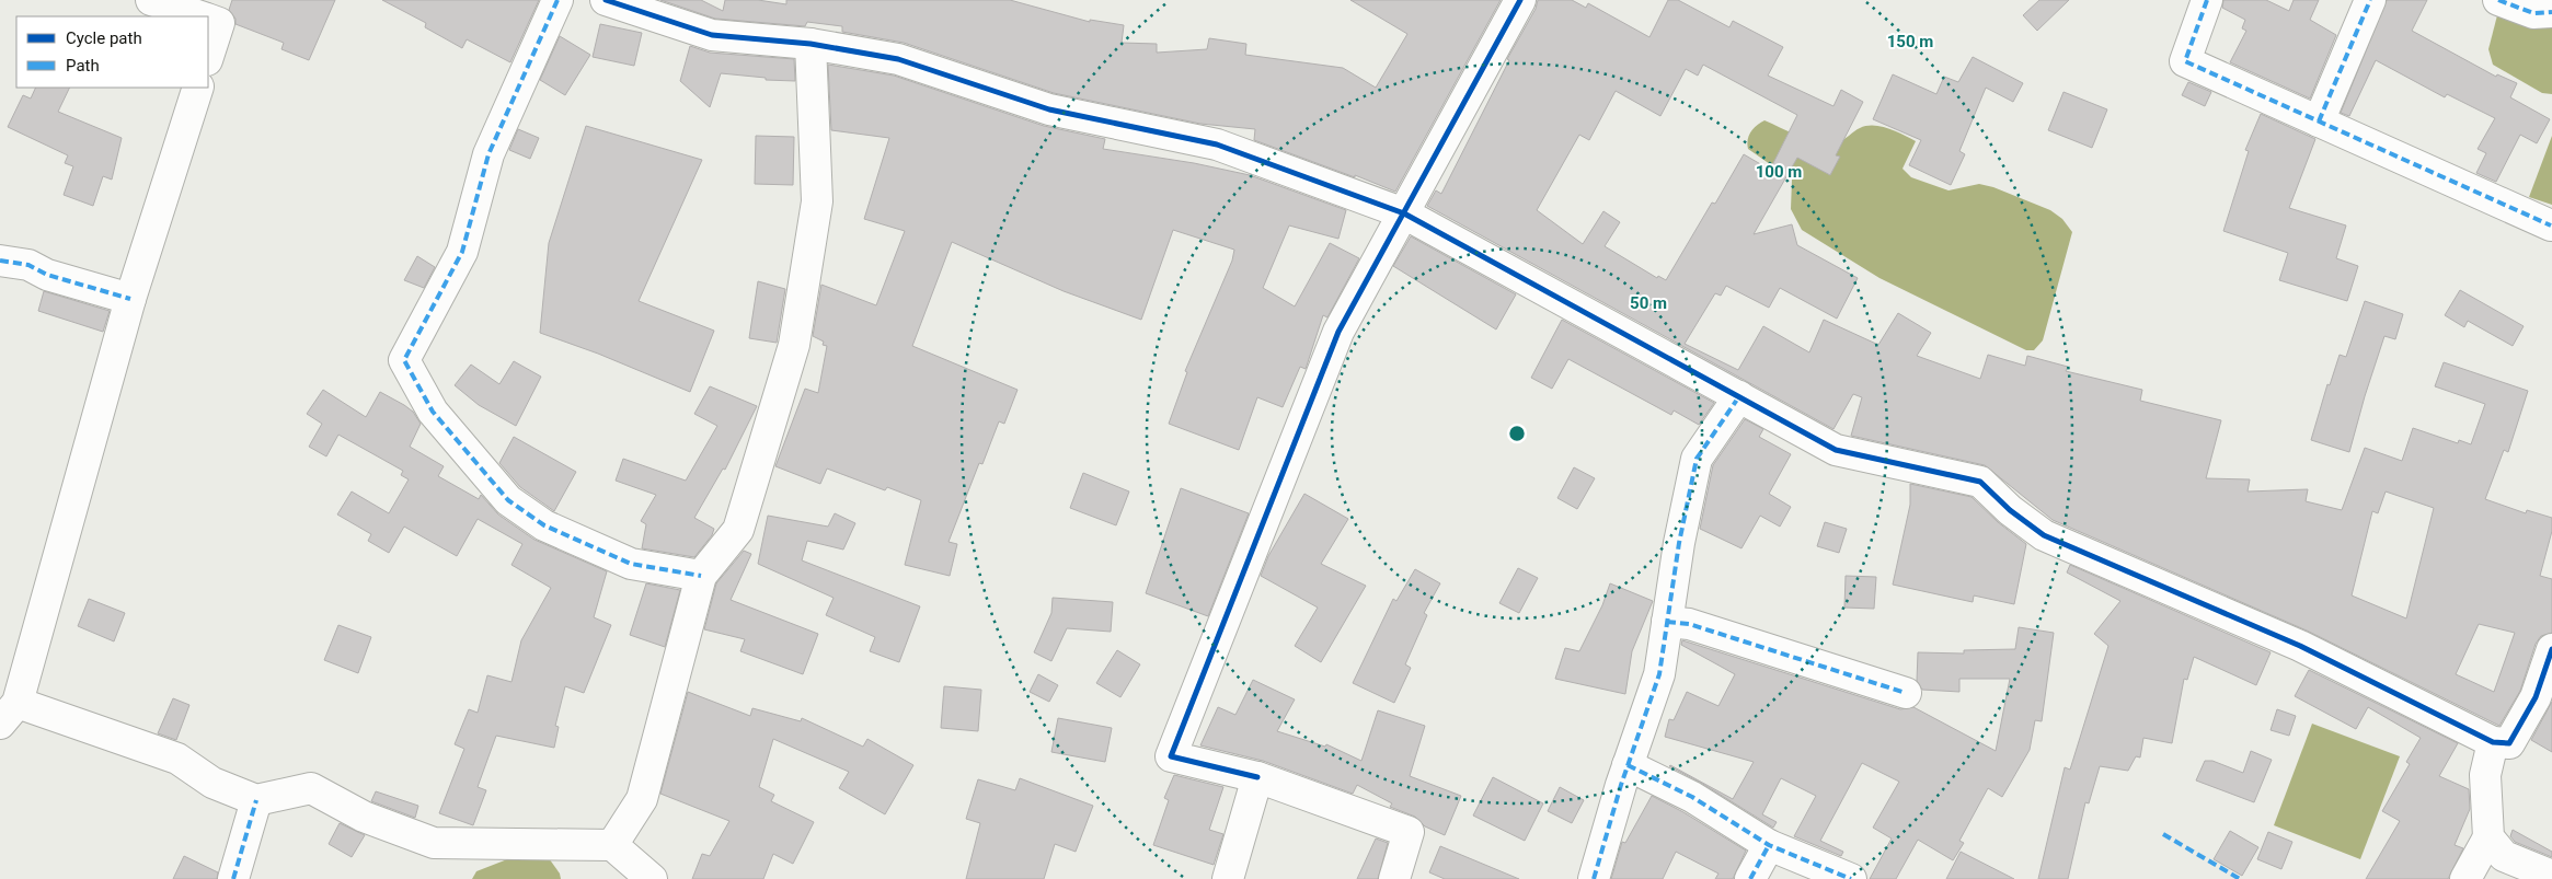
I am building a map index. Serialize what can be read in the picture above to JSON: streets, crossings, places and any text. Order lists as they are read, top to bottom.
{
  "legend": ["Cycle path", "Path"],
  "rings": ["150 m", "100 m", "50 m"]
}
